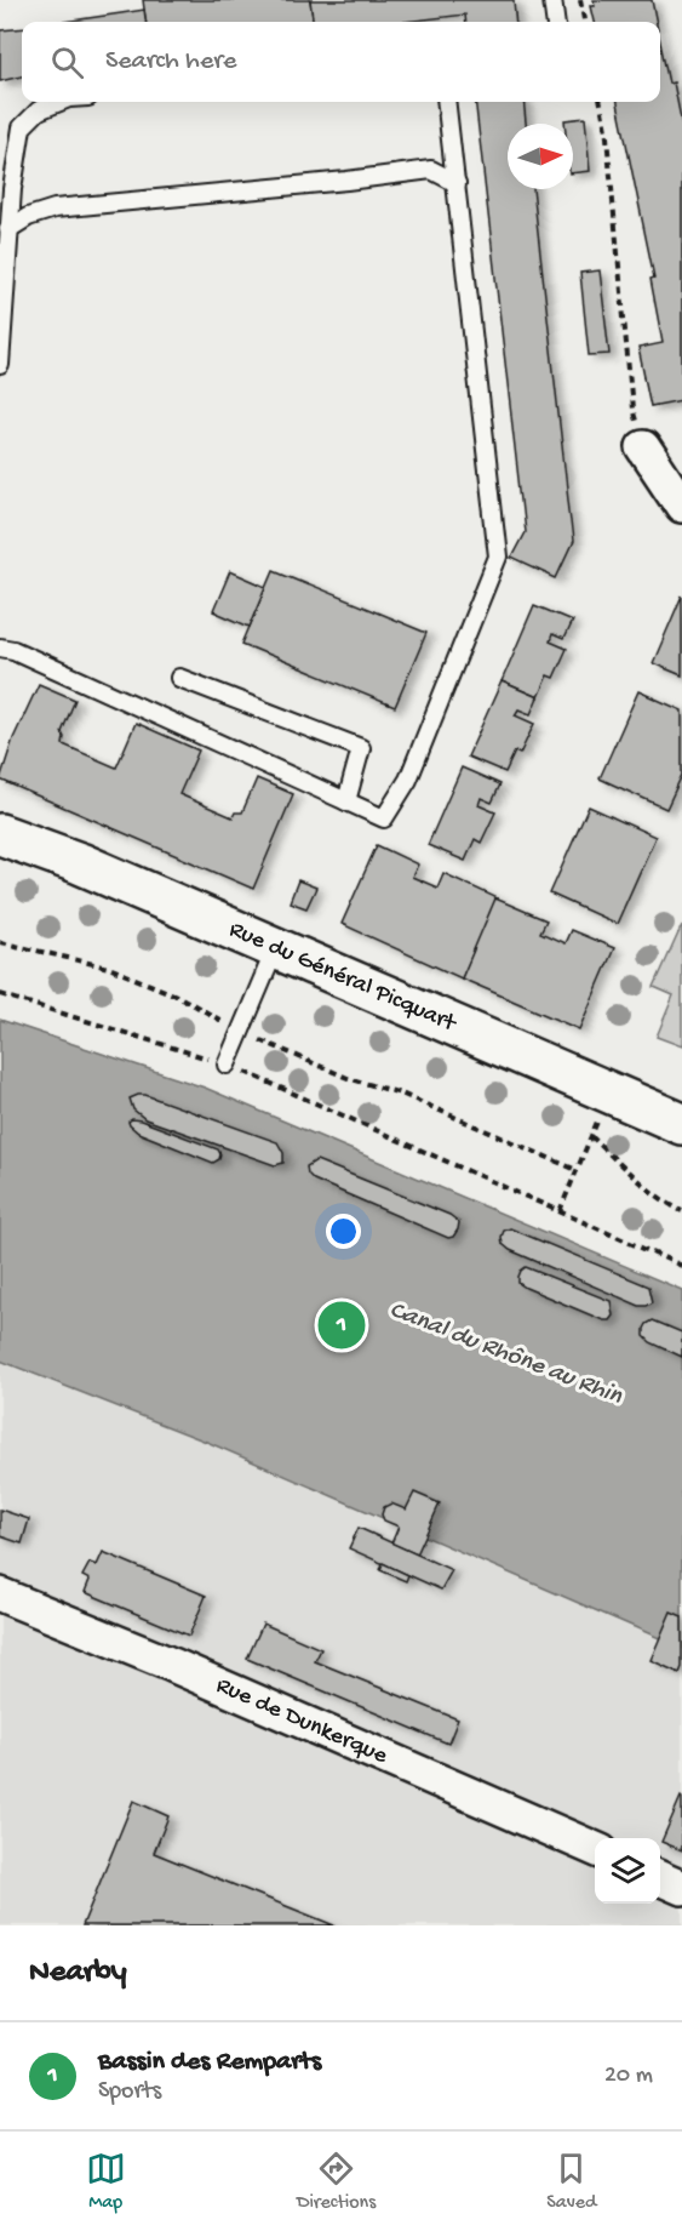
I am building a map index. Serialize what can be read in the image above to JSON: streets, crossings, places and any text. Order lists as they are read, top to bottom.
{
  "streets": {
    "main road": ["Rue du Général Picquart"],
    "street": ["Rue de Dunkerque"]
  },
  "water": ["Canal du Rhône au Rhin"],
  "north": "right",
  "page": {
    "search": "Search here",
    "pins": "1",
    "heading": "Nearby",
    "list": [
      {
        "mark": "1",
        "name": "Bassin des Remparts",
        "note": "Sports",
        "value": "20 m"
      }
    ],
    "nav": ["Map", "Directions", "Saved"]
  }
}
